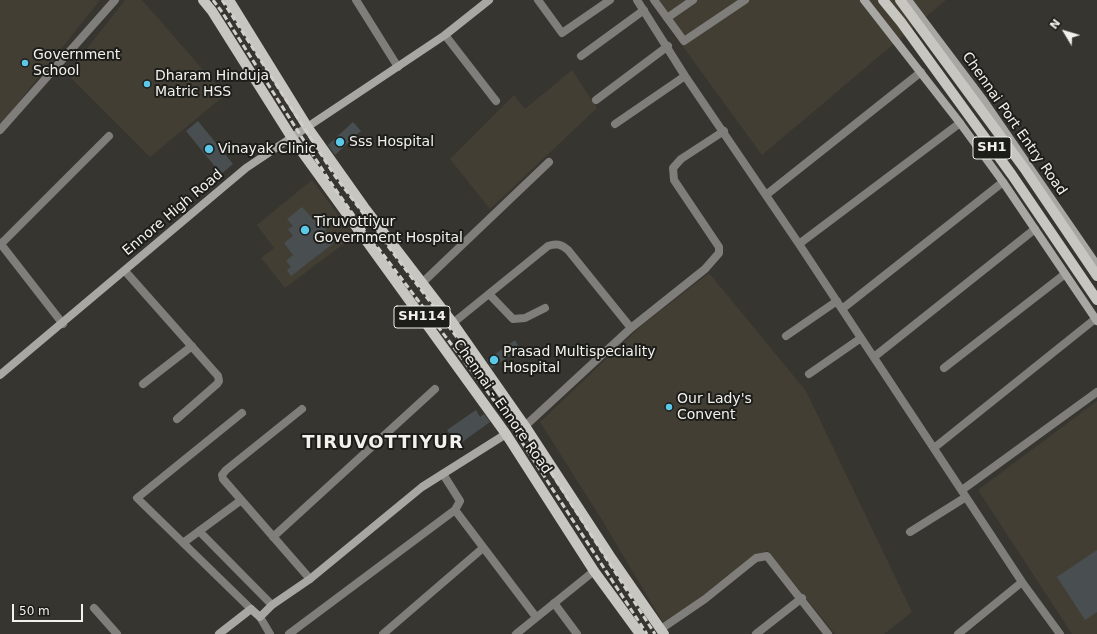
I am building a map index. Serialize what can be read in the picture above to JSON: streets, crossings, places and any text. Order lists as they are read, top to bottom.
{
  "streets": {
    "main road": ["SH1", "SH114", "Chennai - Ennore Road"],
    "street": ["Chennai Port Entry Road", "Ennore High Road"]
  },
  "crossings": [
    ["Ennore High Road", "Chennai - Ennore Road"]
  ],
  "districts": ["TIRUVOTTIYUR"],
  "places": [
    "Government School",
    "Dharam Hinduja Matric HSS",
    "Sss Hospital",
    "Vinayak Clinic",
    "Tiruvottiyur Government Hospital",
    "Prasad Multispeciality Hospital",
    "Our Lady's Convent"
  ],
  "scale_bar": "50 m",
  "north": "top left"
}
